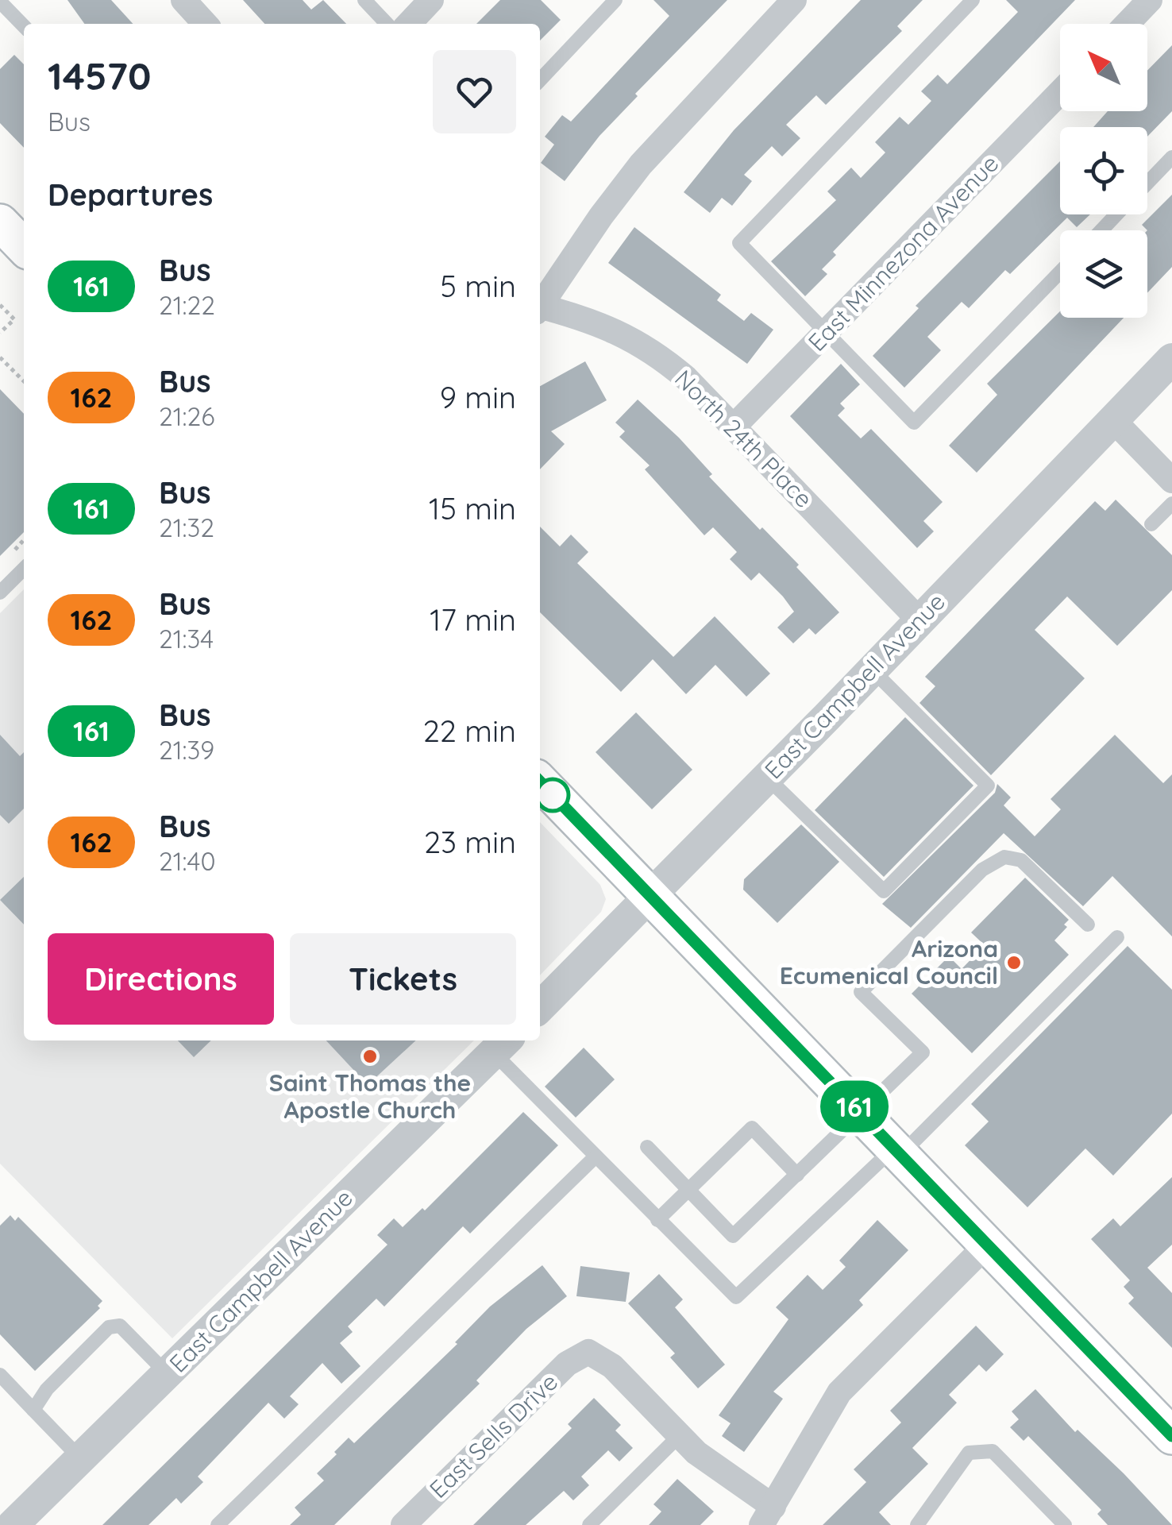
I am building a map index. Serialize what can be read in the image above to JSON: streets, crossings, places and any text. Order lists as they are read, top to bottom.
{
  "streets": {
    "street": [
      "East Minnezona Avenue",
      "North 24th Place",
      "East Campbell Avenue",
      "East Sells Drive"
    ]
  },
  "crossings": [
    ["East Minnezona Avenue", "North 24th Place"],
    ["North 24th Place", "East Campbell Avenue"]
  ],
  "places": ["Arizona Ecumenical Council", "Saint Thomas the Apostle Church"],
  "lines": ["bus line 161"],
  "north": "top left",
  "page": {
    "on_map": "161",
    "heading": [
      ["14570", "Bus"],
      "Departures"
    ],
    "list": [
      {
        "mark": "161",
        "name": "Bus",
        "note": "21:22",
        "value": "5 min"
      },
      {
        "mark": "162",
        "name": "Bus",
        "note": "21:26",
        "value": "9 min"
      },
      {
        "mark": "161",
        "name": "Bus",
        "note": "21:32",
        "value": "15 min"
      },
      {
        "mark": "162",
        "name": "Bus",
        "note": "21:34",
        "value": "17 min"
      },
      {
        "mark": "161",
        "name": "Bus",
        "note": "21:39",
        "value": "22 min"
      },
      {
        "mark": "162",
        "name": "Bus",
        "note": "21:40",
        "value": "23 min"
      }
    ],
    "buttons": ["Directions", "Tickets"]
  }
}
